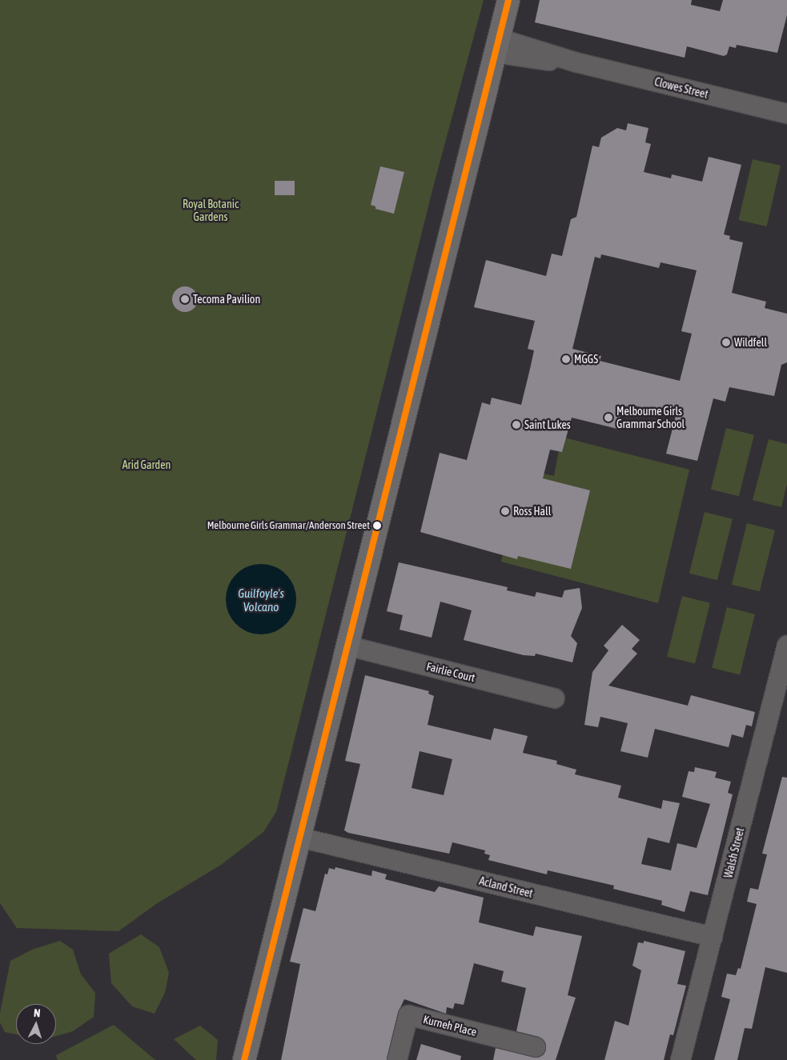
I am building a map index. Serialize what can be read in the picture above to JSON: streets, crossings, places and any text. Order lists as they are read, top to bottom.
{
  "streets": {
    "street": [
      "Clowes Street",
      "Fairlie Court",
      "Walsh Street",
      "Acland Street",
      "Kurneh Place"
    ]
  },
  "crossings": [
    ["Walsh Street", "Acland Street"]
  ],
  "water": ["Guilfoyle's Volcano"],
  "parks": ["Royal Botanic Gardens", "Arid Garden"],
  "places": [
    "Tecoma Pavilion",
    "Wildfell",
    "MGGS",
    "Melbourne Girls Grammar School",
    "Saint Lukes",
    "Ross Hall",
    "Melbourne Girls Grammar/Anderson Street"
  ],
  "north": "top"
}
